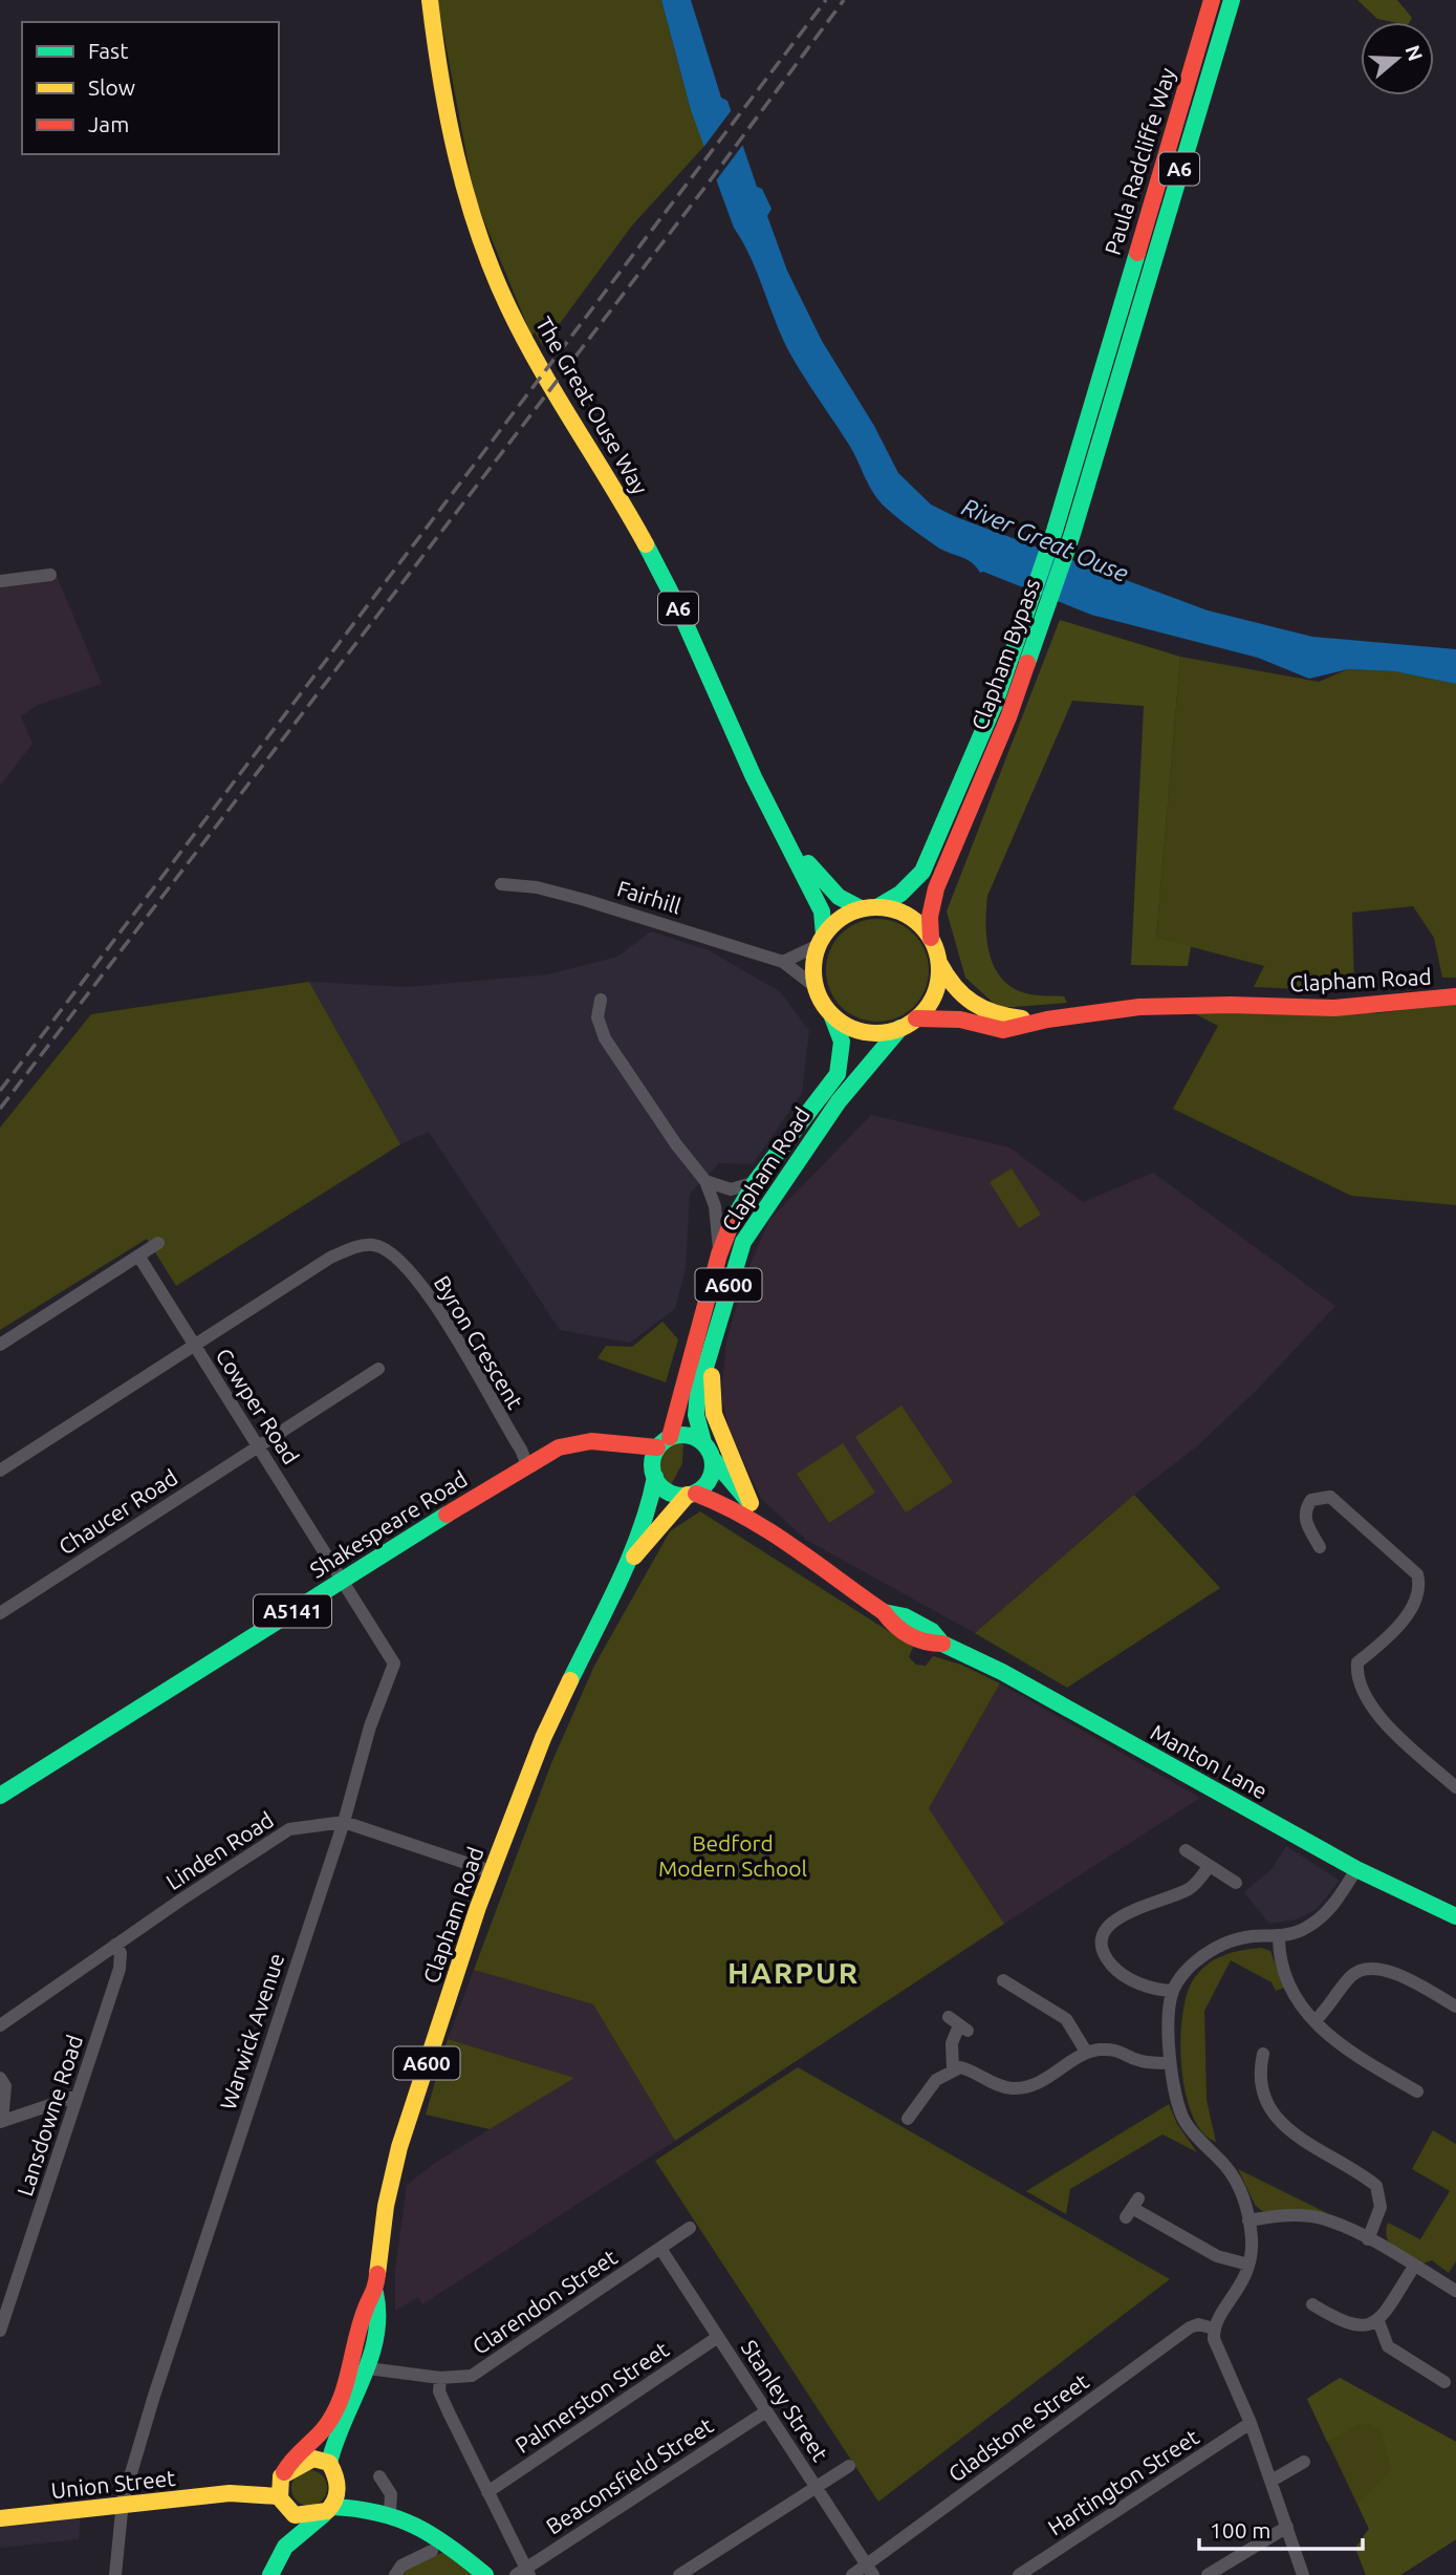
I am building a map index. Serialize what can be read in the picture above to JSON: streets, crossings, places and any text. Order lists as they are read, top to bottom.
{
  "streets": {
    "main road": [
      "Paula Radcliffe Way",
      "A6",
      "The Great Ouse Way",
      "Clapham Bypass",
      "Clapham Road",
      "A600",
      "Shakespeare Road",
      "A5141",
      "Manton Lane",
      "Union Street"
    ],
    "street": [
      "Fairhill",
      "Byron Crescent",
      "Cowper Road",
      "Chaucer Road",
      "Linden Road",
      "Warwick Avenue",
      "Lansdowne Road",
      "Clarendon Street",
      "Palmerston Street",
      "Stanley Street",
      "Gladstone Street",
      "Beaconsfield Street",
      "Hartington Street"
    ]
  },
  "crossings": [
    ["Paula Radcliffe Way", "Clapham Bypass"],
    ["The Great Ouse Way", "Clapham Bypass"],
    ["The Great Ouse Way", "Fairhill"],
    ["The Great Ouse Way", "Clapham Road"],
    ["Clapham Bypass", "Fairhill"],
    ["Clapham Bypass", "Clapham Road"],
    ["Fairhill", "Clapham Road"],
    ["Clapham Road", "A600"],
    ["Clapham Road", "Shakespeare Road"],
    ["Clapham Road", "Manton Lane"],
    ["Clapham Road", "Linden Road"],
    ["Clapham Road", "Clarendon Street"],
    ["Clapham Road", "Union Street"],
    ["A600", "Shakespeare Road"],
    ["A600", "Manton Lane"],
    ["Byron Crescent", "Cowper Road"],
    ["Byron Crescent", "Shakespeare Road"],
    ["Cowper Road", "Chaucer Road"],
    ["Cowper Road", "Shakespeare Road"],
    ["Cowper Road", "Warwick Avenue"],
    ["Shakespeare Road", "Manton Lane"],
    ["Shakespeare Road", "Warwick Avenue"],
    ["Linden Road", "Warwick Avenue"],
    ["Linden Road", "Lansdowne Road"],
    ["Warwick Avenue", "Union Street"],
    ["Clarendon Street", "Stanley Street"],
    ["Palmerston Street", "Stanley Street"],
    ["Stanley Street", "Gladstone Street"],
    ["Stanley Street", "Beaconsfield Street"]
  ],
  "districts": ["HARPUR"],
  "water": ["River Great Ouse"],
  "parks": ["Bedford Modern School"],
  "legend": ["Fast", "Slow", "Jam"],
  "scale_bar": "100 m",
  "north": "right"
}
